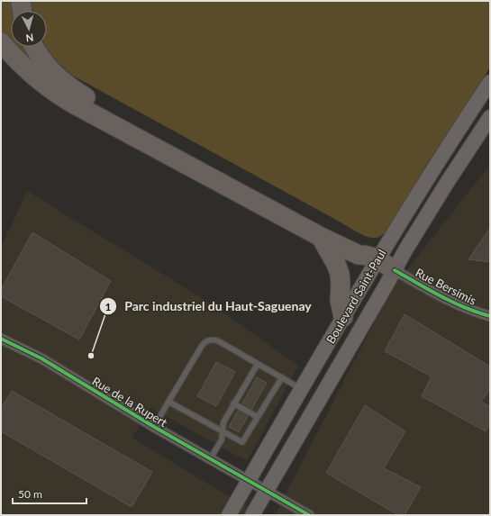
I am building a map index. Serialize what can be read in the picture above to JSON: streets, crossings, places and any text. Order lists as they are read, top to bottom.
{
  "streets": {
    "main road": ["Boulevard Saint-Paul"],
    "street": ["Rue Bersimis", "Rue de la Rupert"]
  },
  "crossings": [
    ["Rue Bersimis", "Boulevard Saint-Paul"],
    ["Boulevard Saint-Paul", "Rue de la Rupert"]
  ],
  "places": ["Parc industriel du Haut-Saguenay"],
  "scale_bar": "50 m",
  "north": "bottom"
}
